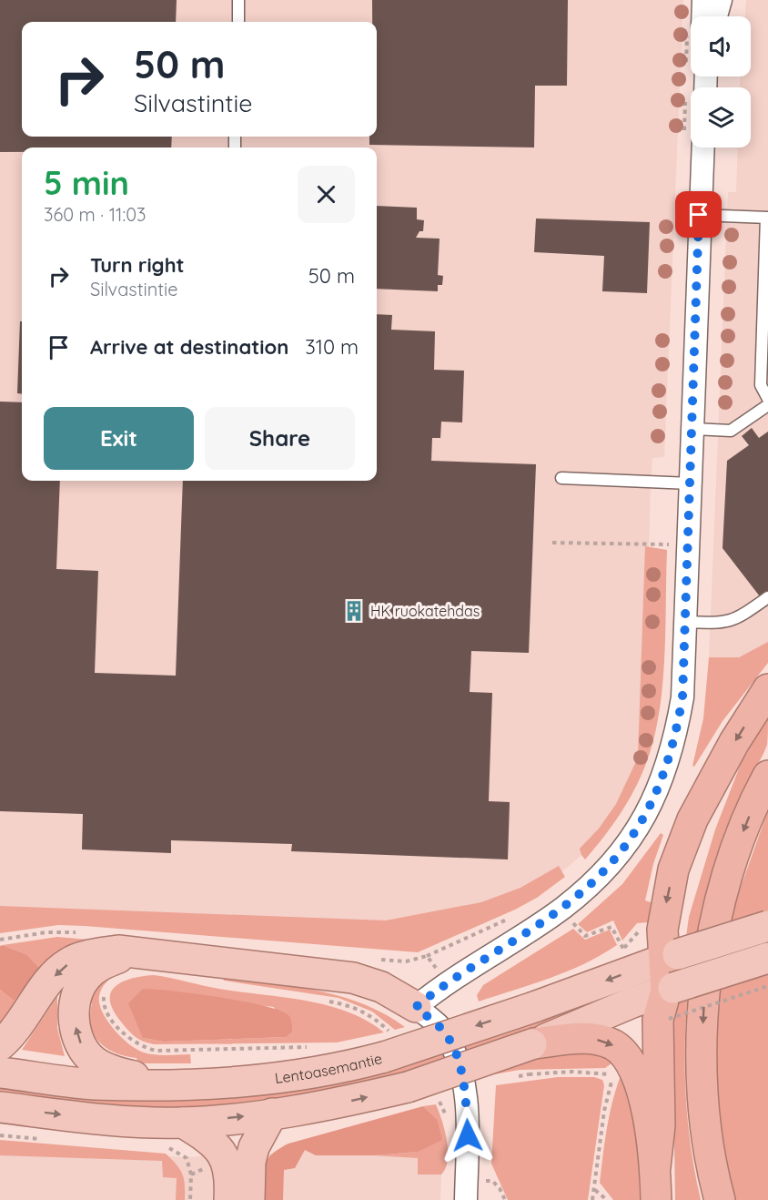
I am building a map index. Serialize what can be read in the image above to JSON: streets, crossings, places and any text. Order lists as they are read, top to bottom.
{
  "streets": {
    "main road": ["Lentoasemantie"]
  },
  "places": {
    "building": ["HK ruokatehdas"]
  },
  "page": {
    "turn": ["50 m", "Silvastintie"],
    "heading": ["5 min", "360 m · 11:03"],
    "list": [
      {
        "name": "Turn right",
        "note": "Silvastintie",
        "value": "50 m"
      },
      {
        "name": "Arrive at destination",
        "value": "310 m"
      }
    ],
    "buttons": ["Exit", "Share"]
  }
}
